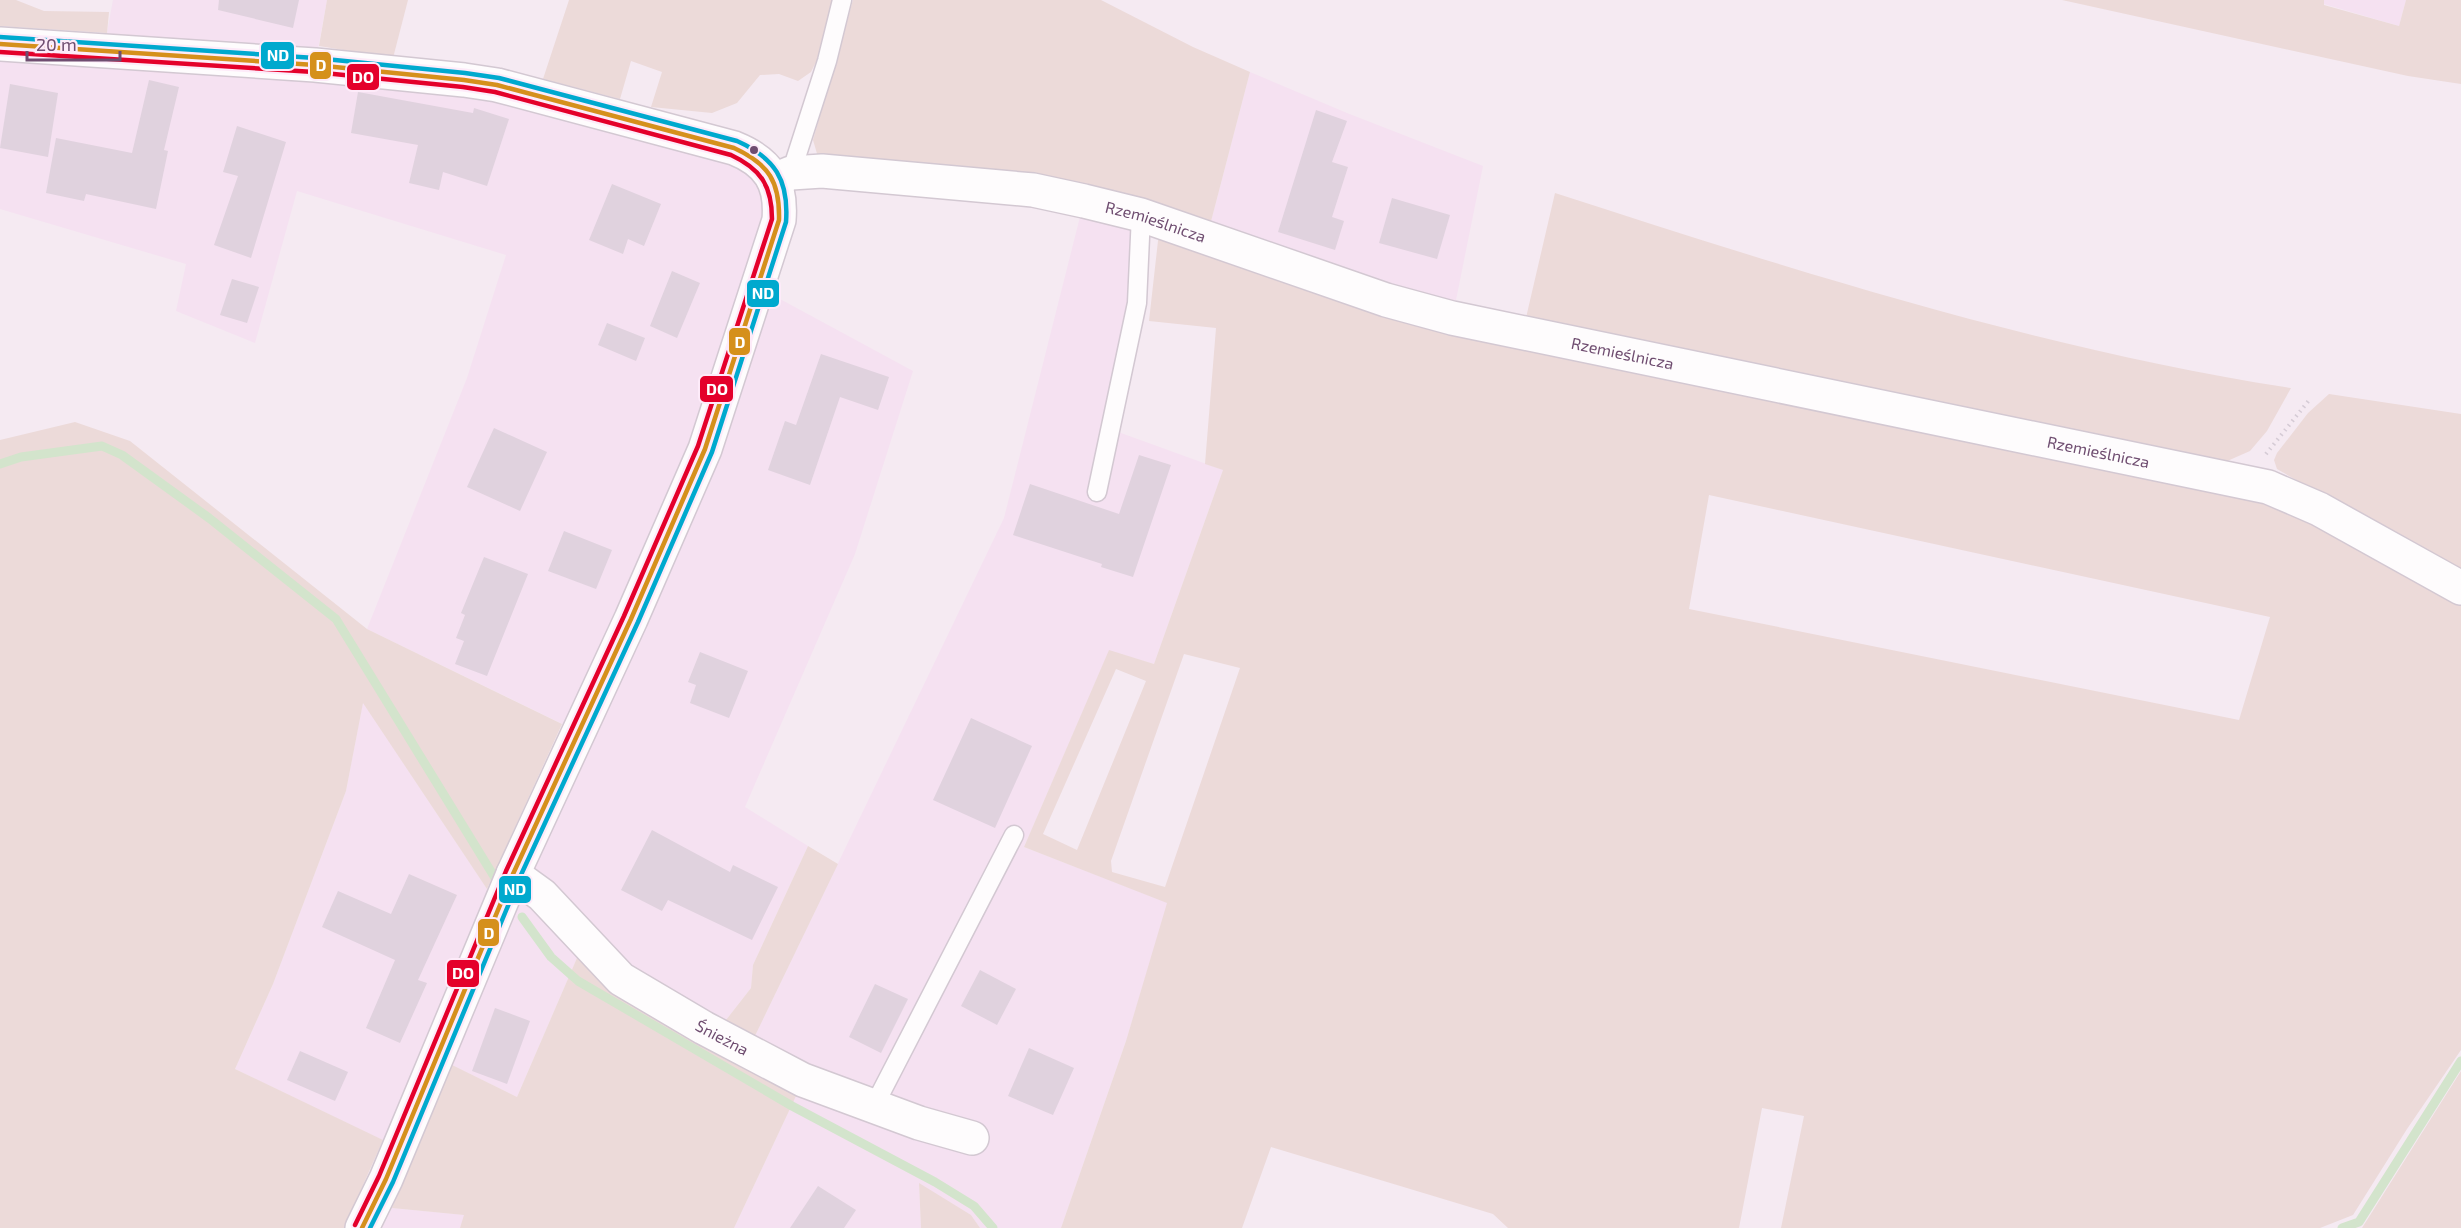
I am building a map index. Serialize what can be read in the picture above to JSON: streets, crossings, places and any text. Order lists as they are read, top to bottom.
{
  "streets": {
    "street": ["Rzemieślnicza", "Śnieżna"]
  },
  "lines": ["transit line ND", "transit line D", "transit line DO"],
  "scale_bar": "20 m"
}
